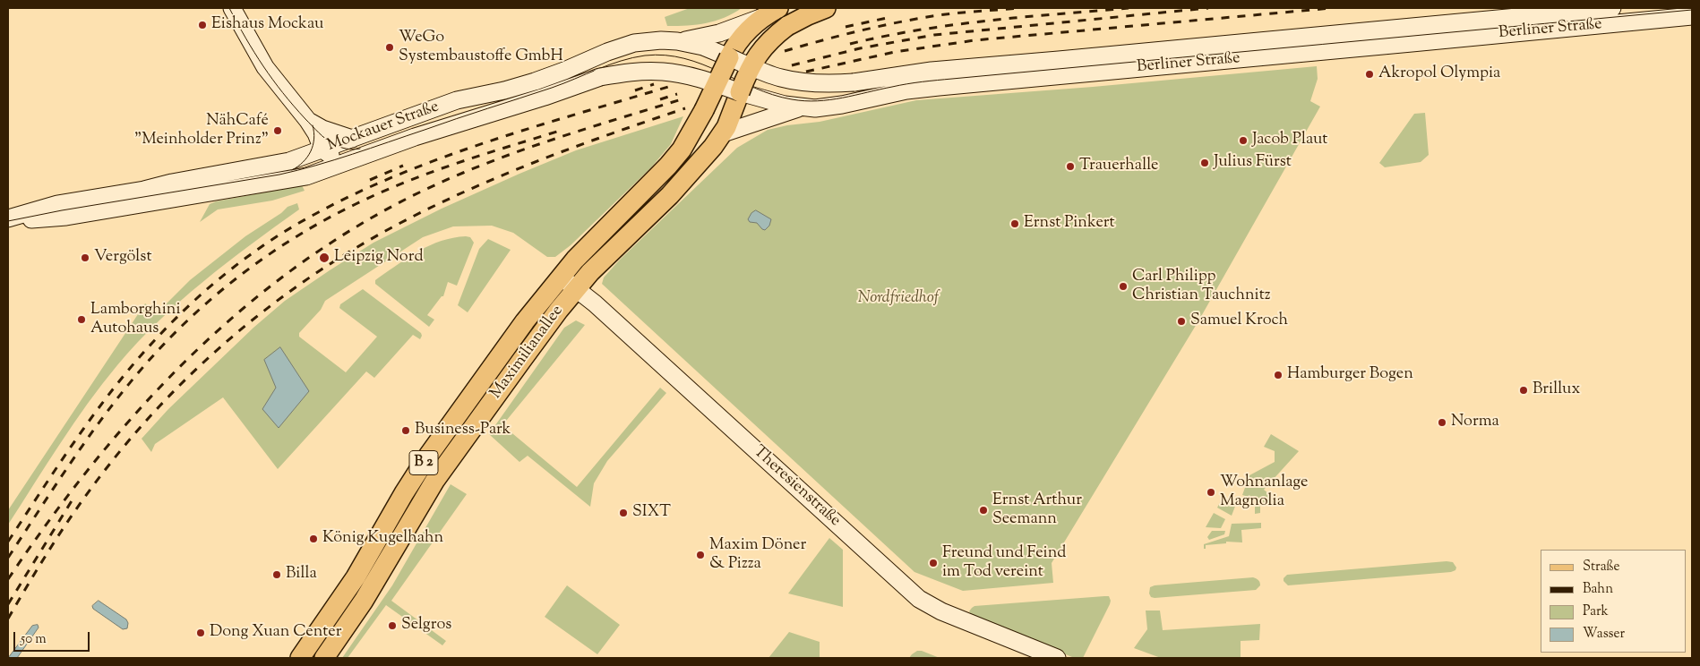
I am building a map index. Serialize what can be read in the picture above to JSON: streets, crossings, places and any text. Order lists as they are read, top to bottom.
{
  "streets": {
    "main road": [
      "Berliner Straße",
      "Mockauer Straße",
      "Maximilianallee",
      "B 2",
      "Theresienstraße"
    ]
  },
  "crossings": [
    ["Berliner Straße", "Mockauer Straße"],
    ["Berliner Straße", "Maximilianallee"],
    ["Berliner Straße", "B 2"],
    ["Mockauer Straße", "Maximilianallee"],
    ["Mockauer Straße", "B 2"],
    ["Maximilianallee", "B 2"],
    ["Maximilianallee", "Theresienstraße"]
  ],
  "parks": ["Nordfriedhof"],
  "places": [
    "Eishaus Mockau",
    "WeGo Systembaustoffe GmbH",
    "Akropol Olympia",
    "NähCafé \"Meinholder Prinz\"",
    "Jacob Plaut",
    "Julius Fürst",
    "Trauerhalle",
    "Ernst Pinkert",
    "Vergölst",
    "Leipzig Nord",
    "Carl Philipp Christian Tauchnitz",
    "Lamborghini Autohaus",
    "Samuel Kroch",
    "Hamburger Bogen",
    "Brillux",
    "Norma",
    "Business-Park",
    "Wohnanlage Magnolia",
    "Ernst Arthur Seemann",
    "SIXT",
    "König Kugelhahn",
    "Maxim Döner & Pizza",
    "Freund und Feind im Tod vereint",
    "Billa",
    "Selgros",
    "Dong Xuan Center"
  ],
  "legend": [
    "Straße",
    "Bahn",
    "Park",
    "Wasser"
  ],
  "scale_bar": "50 m"
}
